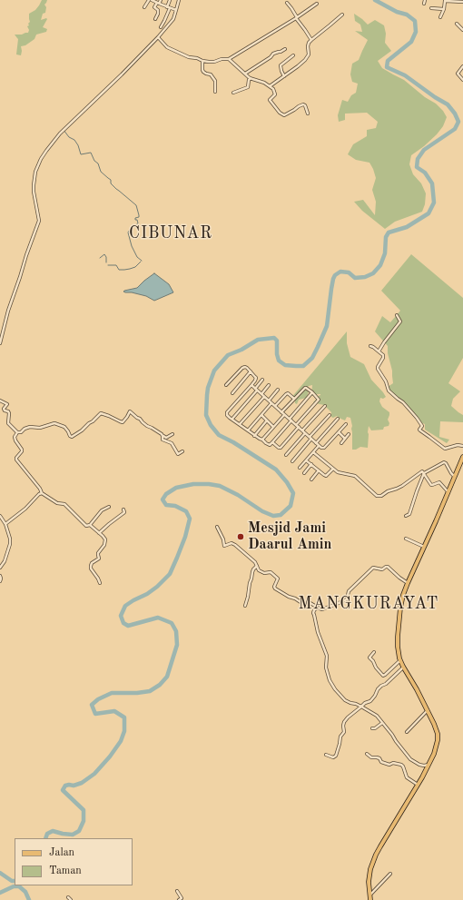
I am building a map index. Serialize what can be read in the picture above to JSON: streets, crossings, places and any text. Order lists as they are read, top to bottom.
{
  "districts": ["CIBUNAR", "MANGKURAYAT"],
  "places": ["Mesjid Jami Daarul Amin"],
  "legend": ["Jalan", "Taman"]
}
